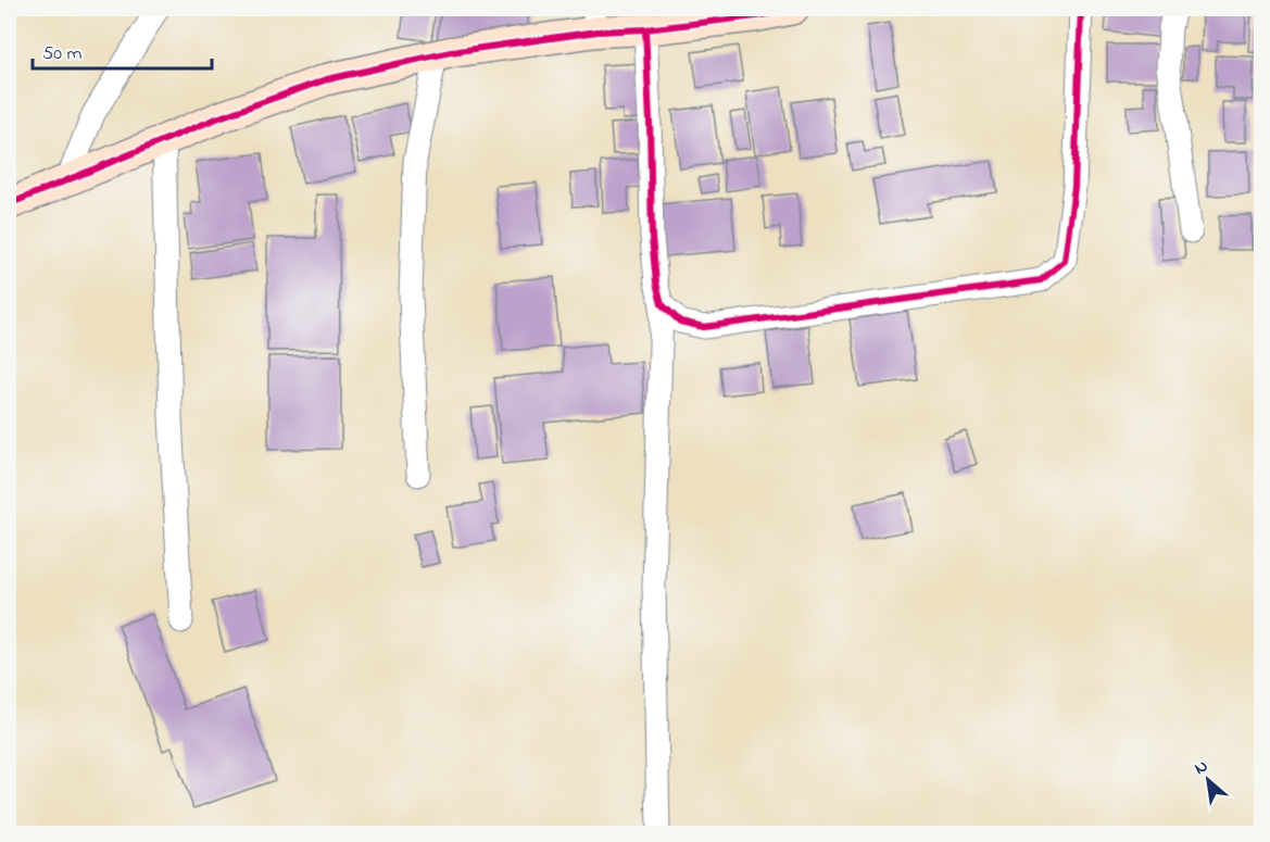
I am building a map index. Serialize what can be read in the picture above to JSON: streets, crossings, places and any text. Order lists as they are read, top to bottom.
{
  "scale_bar": "50 m",
  "north": "top left"
}
